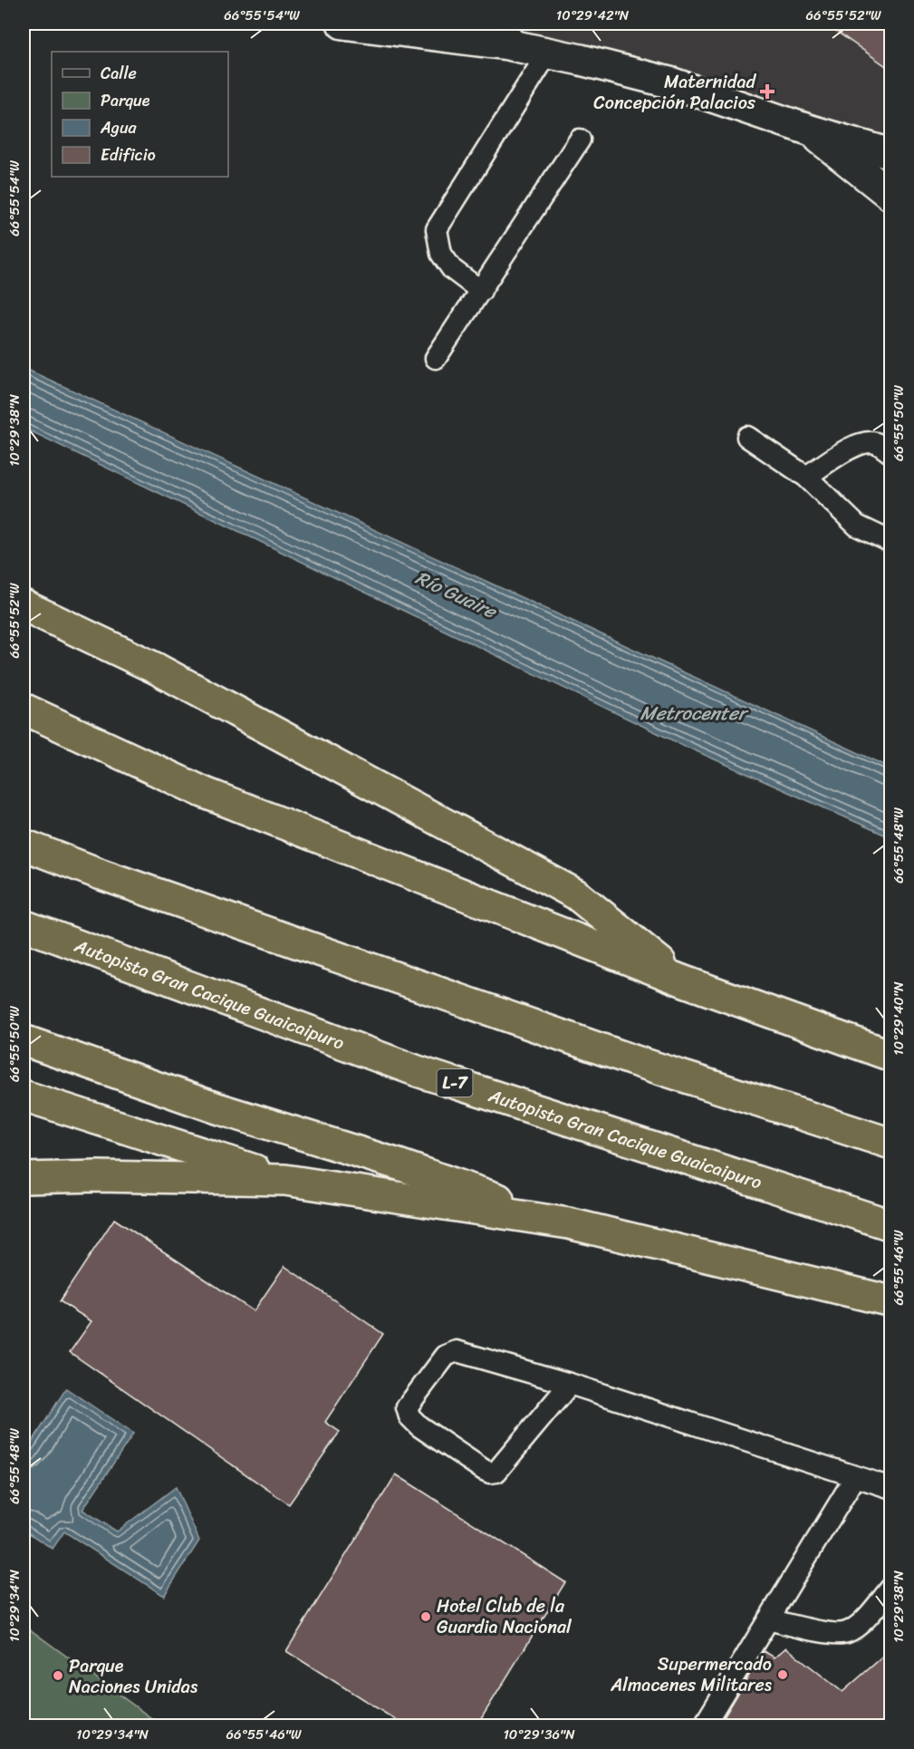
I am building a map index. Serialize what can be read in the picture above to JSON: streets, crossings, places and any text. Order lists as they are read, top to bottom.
{
  "streets": {
    "highway": ["Autopista Gran Cacique Guaicaipuro", "L-7"]
  },
  "water": ["Río Guaire", "Metrocenter"],
  "places": {
    "health": ["Maternidad Concepción Palacios"],
    "other": ["Hotel Club de la Guardia Nacional", "Supermercado Almacenes Militares", "Parque Naciones Unidas"]
  },
  "legend": [
    "Calle",
    "Parque",
    "Agua",
    "Edificio"
  ],
  "coordinates": [
    "66°55'54\"W",
    "10°29'42\"N",
    "66°55'52\"W",
    "66°55'50\"W",
    "10°29'38\"N",
    "66°55'48\"W",
    "10°29'40\"N",
    "66°55'46\"W",
    "10°29'34\"N",
    "10°29'36\"N"
  ]
}
